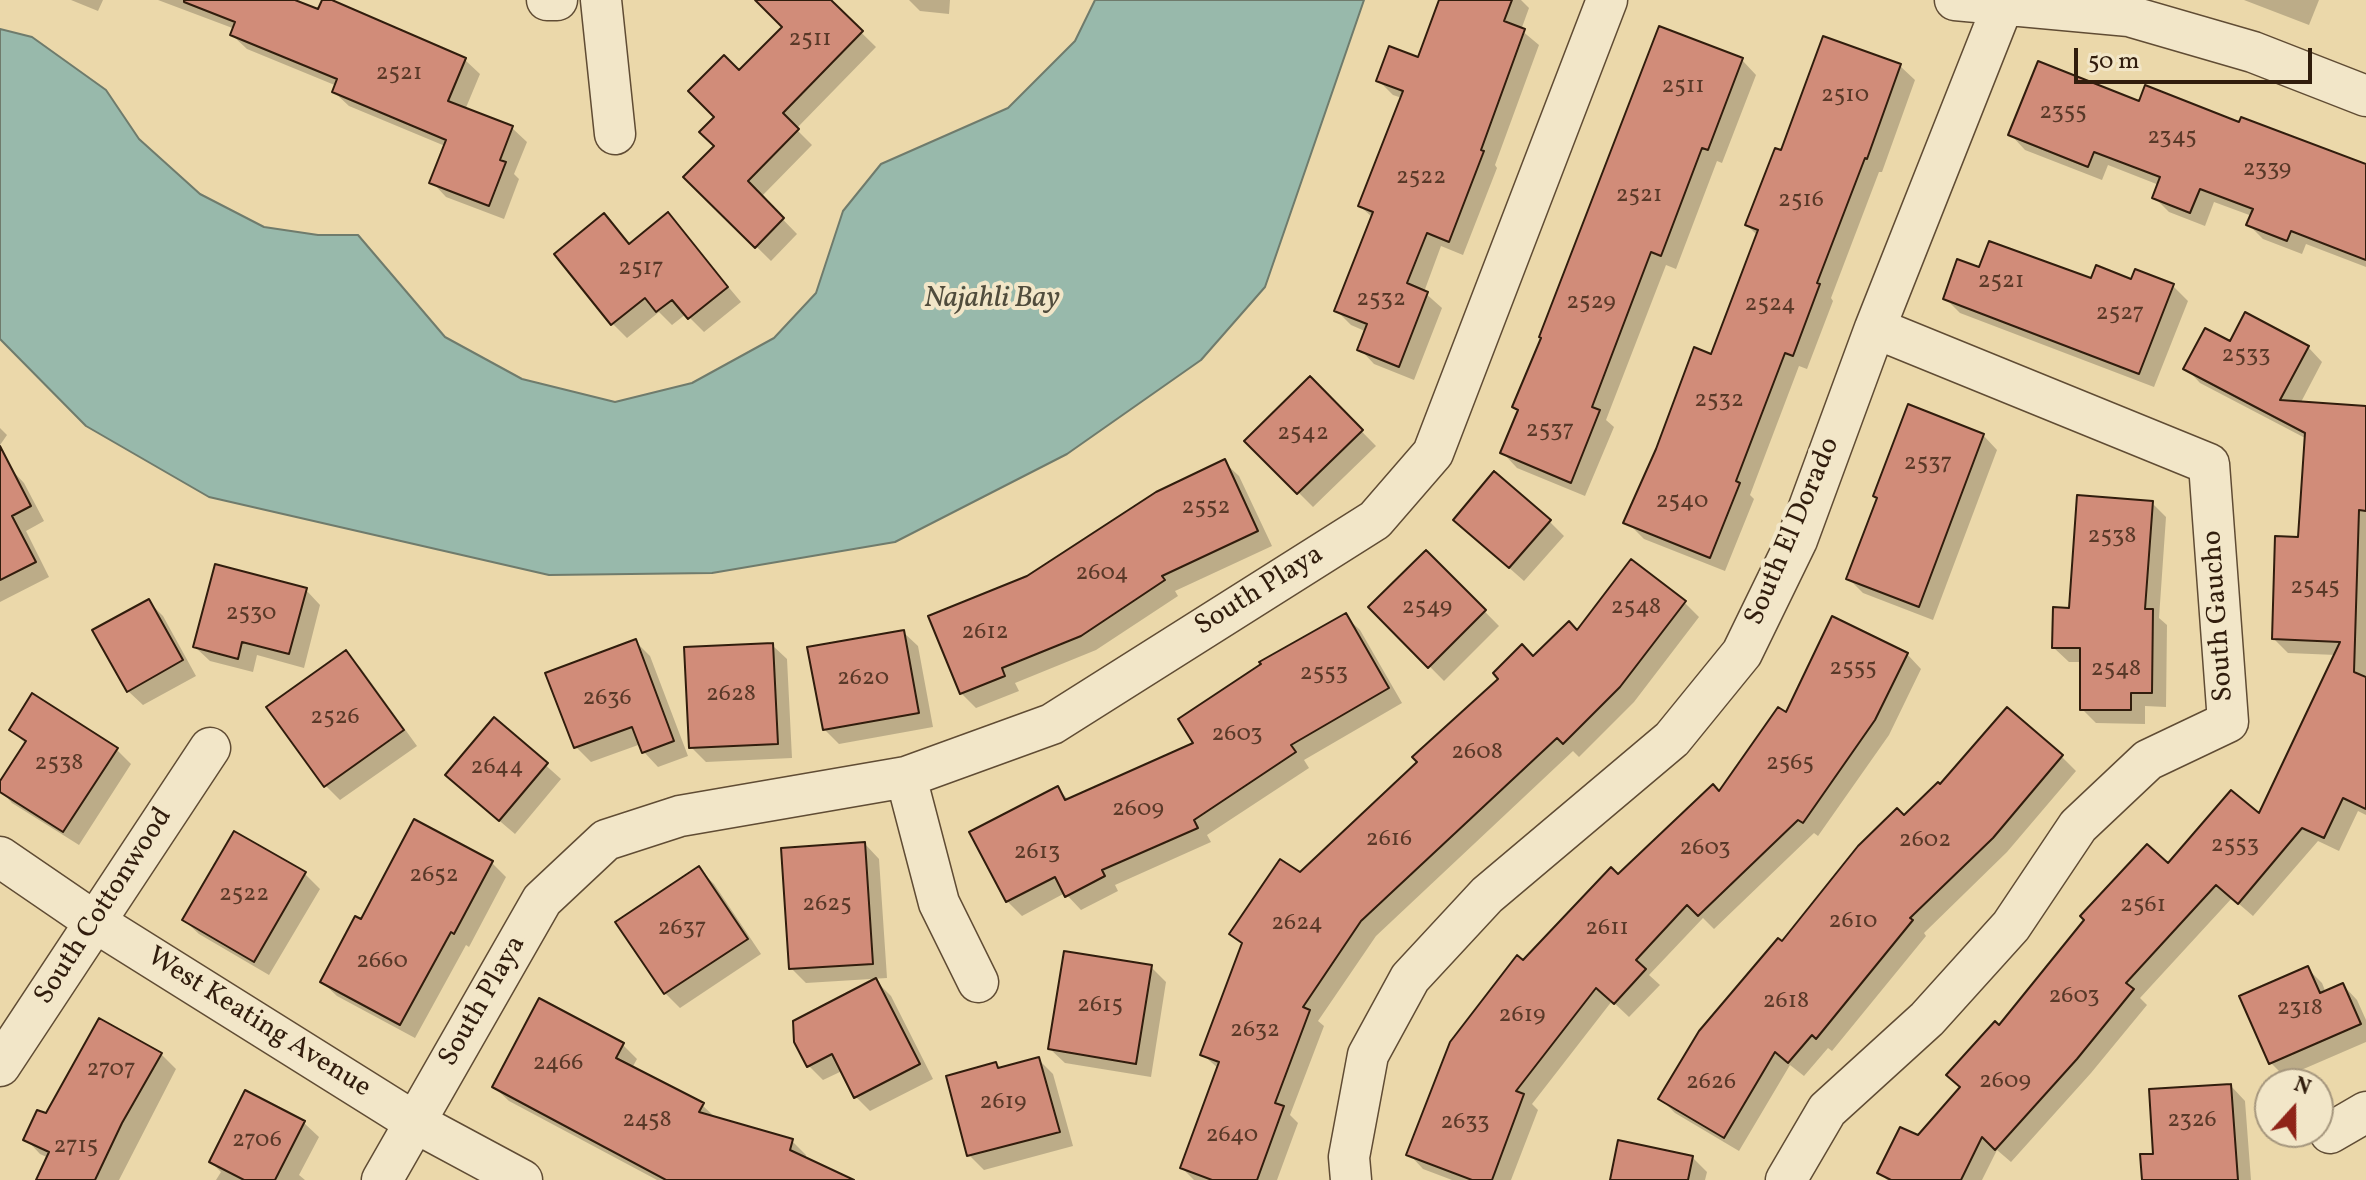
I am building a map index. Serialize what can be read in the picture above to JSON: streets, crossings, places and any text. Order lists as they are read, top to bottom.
{
  "streets": {
    "street": [
      "South El Dorado",
      "South Playa",
      "South Gaucho",
      "South Cottonwood",
      "West Keating Avenue"
    ]
  },
  "crossings": [
    ["South El Dorado", "South Gaucho"],
    ["South Playa", "West Keating Avenue"],
    ["South Cottonwood", "West Keating Avenue"]
  ],
  "water": ["Najahli Bay"],
  "house_numbers": [
    "2511",
    "2521",
    "2511",
    "2510",
    "2355",
    "2345",
    "2339",
    "2522",
    "2521",
    "2516",
    "2517",
    "2521",
    "2532",
    "2529",
    "2524",
    "2527",
    "2533",
    "2532",
    "2537",
    "2542",
    "2537",
    "2540",
    "2552",
    "2538",
    "2604",
    "2545",
    "2549",
    "2548",
    "2530",
    "2612",
    "2555",
    "2548",
    "2553",
    "2620",
    "2628",
    "2636",
    "2526",
    "2603",
    "2608",
    "2538",
    "2565",
    "2644",
    "2609",
    "2616",
    "2602",
    "2553",
    "2603",
    "2613",
    "2652",
    "2522",
    "2625",
    "2561",
    "2610",
    "2624",
    "2637",
    "2611",
    "2660",
    "2603",
    "2618",
    "2615",
    "2318",
    "2619",
    "2632",
    "2466",
    "2707",
    "2609",
    "2626",
    "2619",
    "2458",
    "2326",
    "2633",
    "2640",
    "2706",
    "2715"
  ],
  "scale_bar": "50 m",
  "north": "top"
}
